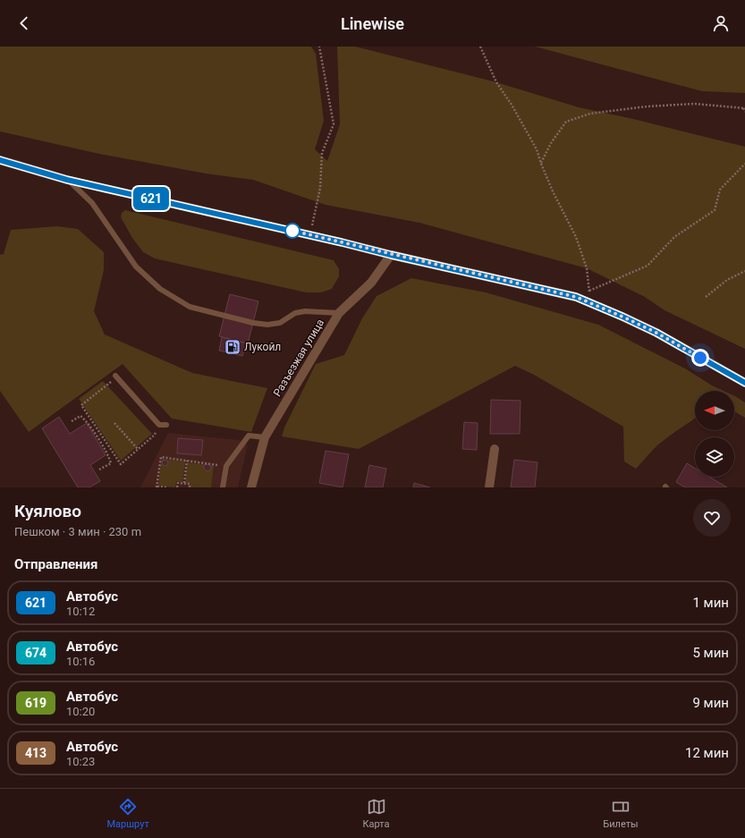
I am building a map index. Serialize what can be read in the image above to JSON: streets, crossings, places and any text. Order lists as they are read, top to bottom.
{
  "streets": {
    "street": ["Разъезжая улица"]
  },
  "places": {
    "fuel station": ["Лукойл"]
  },
  "lines": ["bus line 621"],
  "north": "left",
  "page": {
    "header": "Linewise",
    "on_map": "621",
    "heading": [
      ["Куялово", "Пешком · 3 мин · 230 m"],
      "Отправления"
    ],
    "list": [
      {
        "mark": "621",
        "name": "Автобус",
        "note": "10:12",
        "value": "1 мин"
      },
      {
        "mark": "674",
        "name": "Автобус",
        "note": "10:16",
        "value": "5 мин"
      },
      {
        "mark": "619",
        "name": "Автобус",
        "note": "10:20",
        "value": "9 мин"
      },
      {
        "mark": "413",
        "name": "Автобус",
        "note": "10:23",
        "value": "12 мин"
      }
    ],
    "tabs": ["Маршрут", "Карта", "Билеты"]
  }
}
